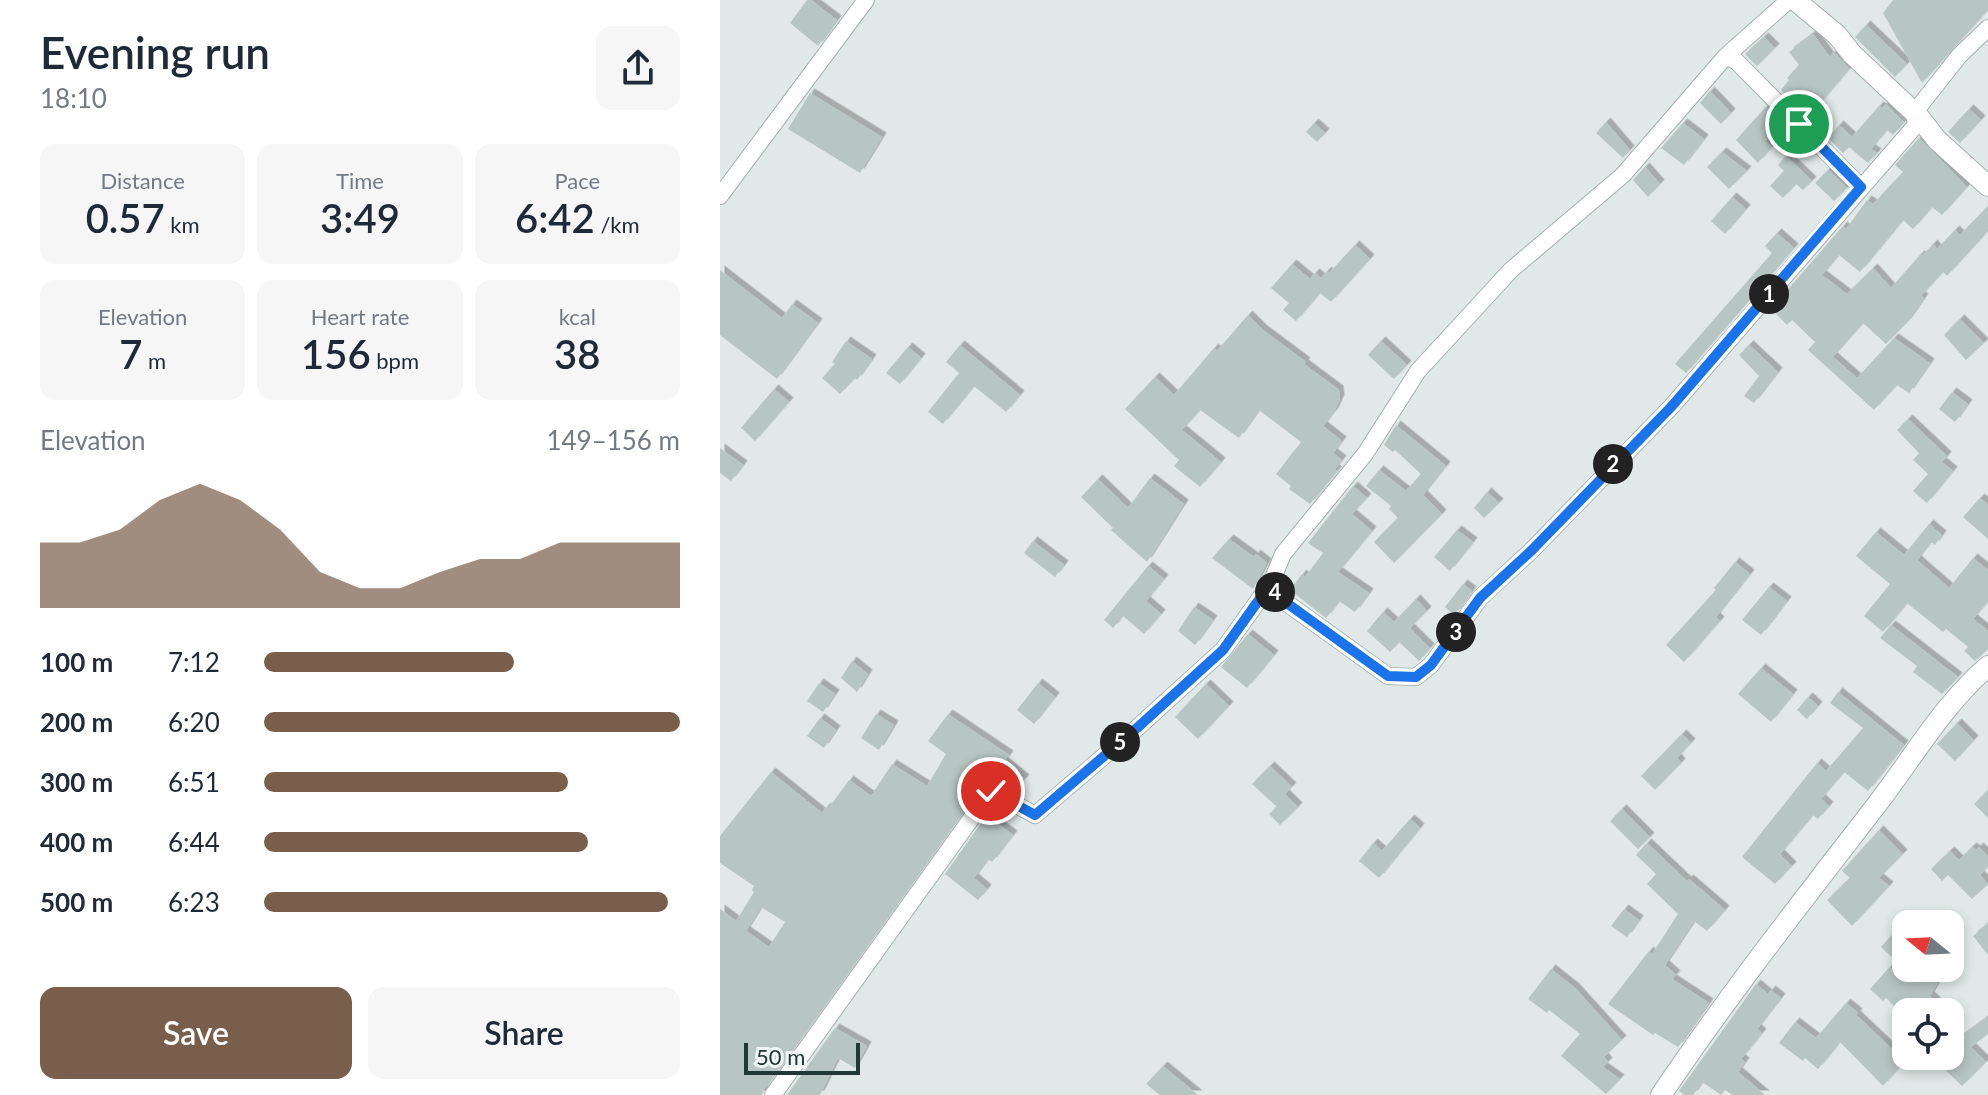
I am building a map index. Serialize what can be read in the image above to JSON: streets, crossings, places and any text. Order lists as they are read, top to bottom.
{
  "scale_bar": "50 m",
  "north": "left",
  "page": {
    "heading": ["Evening run", "18:10"],
    "stats": [
      ["Distance", "0.57 km"],
      ["Time", "3:49"],
      ["Pace", "6:42 /km"],
      ["Elevation", "7 m"],
      ["Heart rate", "156 bpm"],
      ["kcal", "38"]
    ],
    "pins": [
      "1",
      "2",
      "4",
      "3",
      "5"
    ],
    "chart": ["Elevation", "149–156 m"],
    "list": [
      {
        "name": "100 m",
        "note": "7:12"
      },
      {
        "name": "200 m",
        "note": "6:20"
      },
      {
        "name": "300 m",
        "note": "6:51"
      },
      {
        "name": "400 m",
        "note": "6:44"
      },
      {
        "name": "500 m",
        "note": "6:23"
      }
    ],
    "buttons": ["Save", "Share"],
    "scale": "50 m"
  }
}
